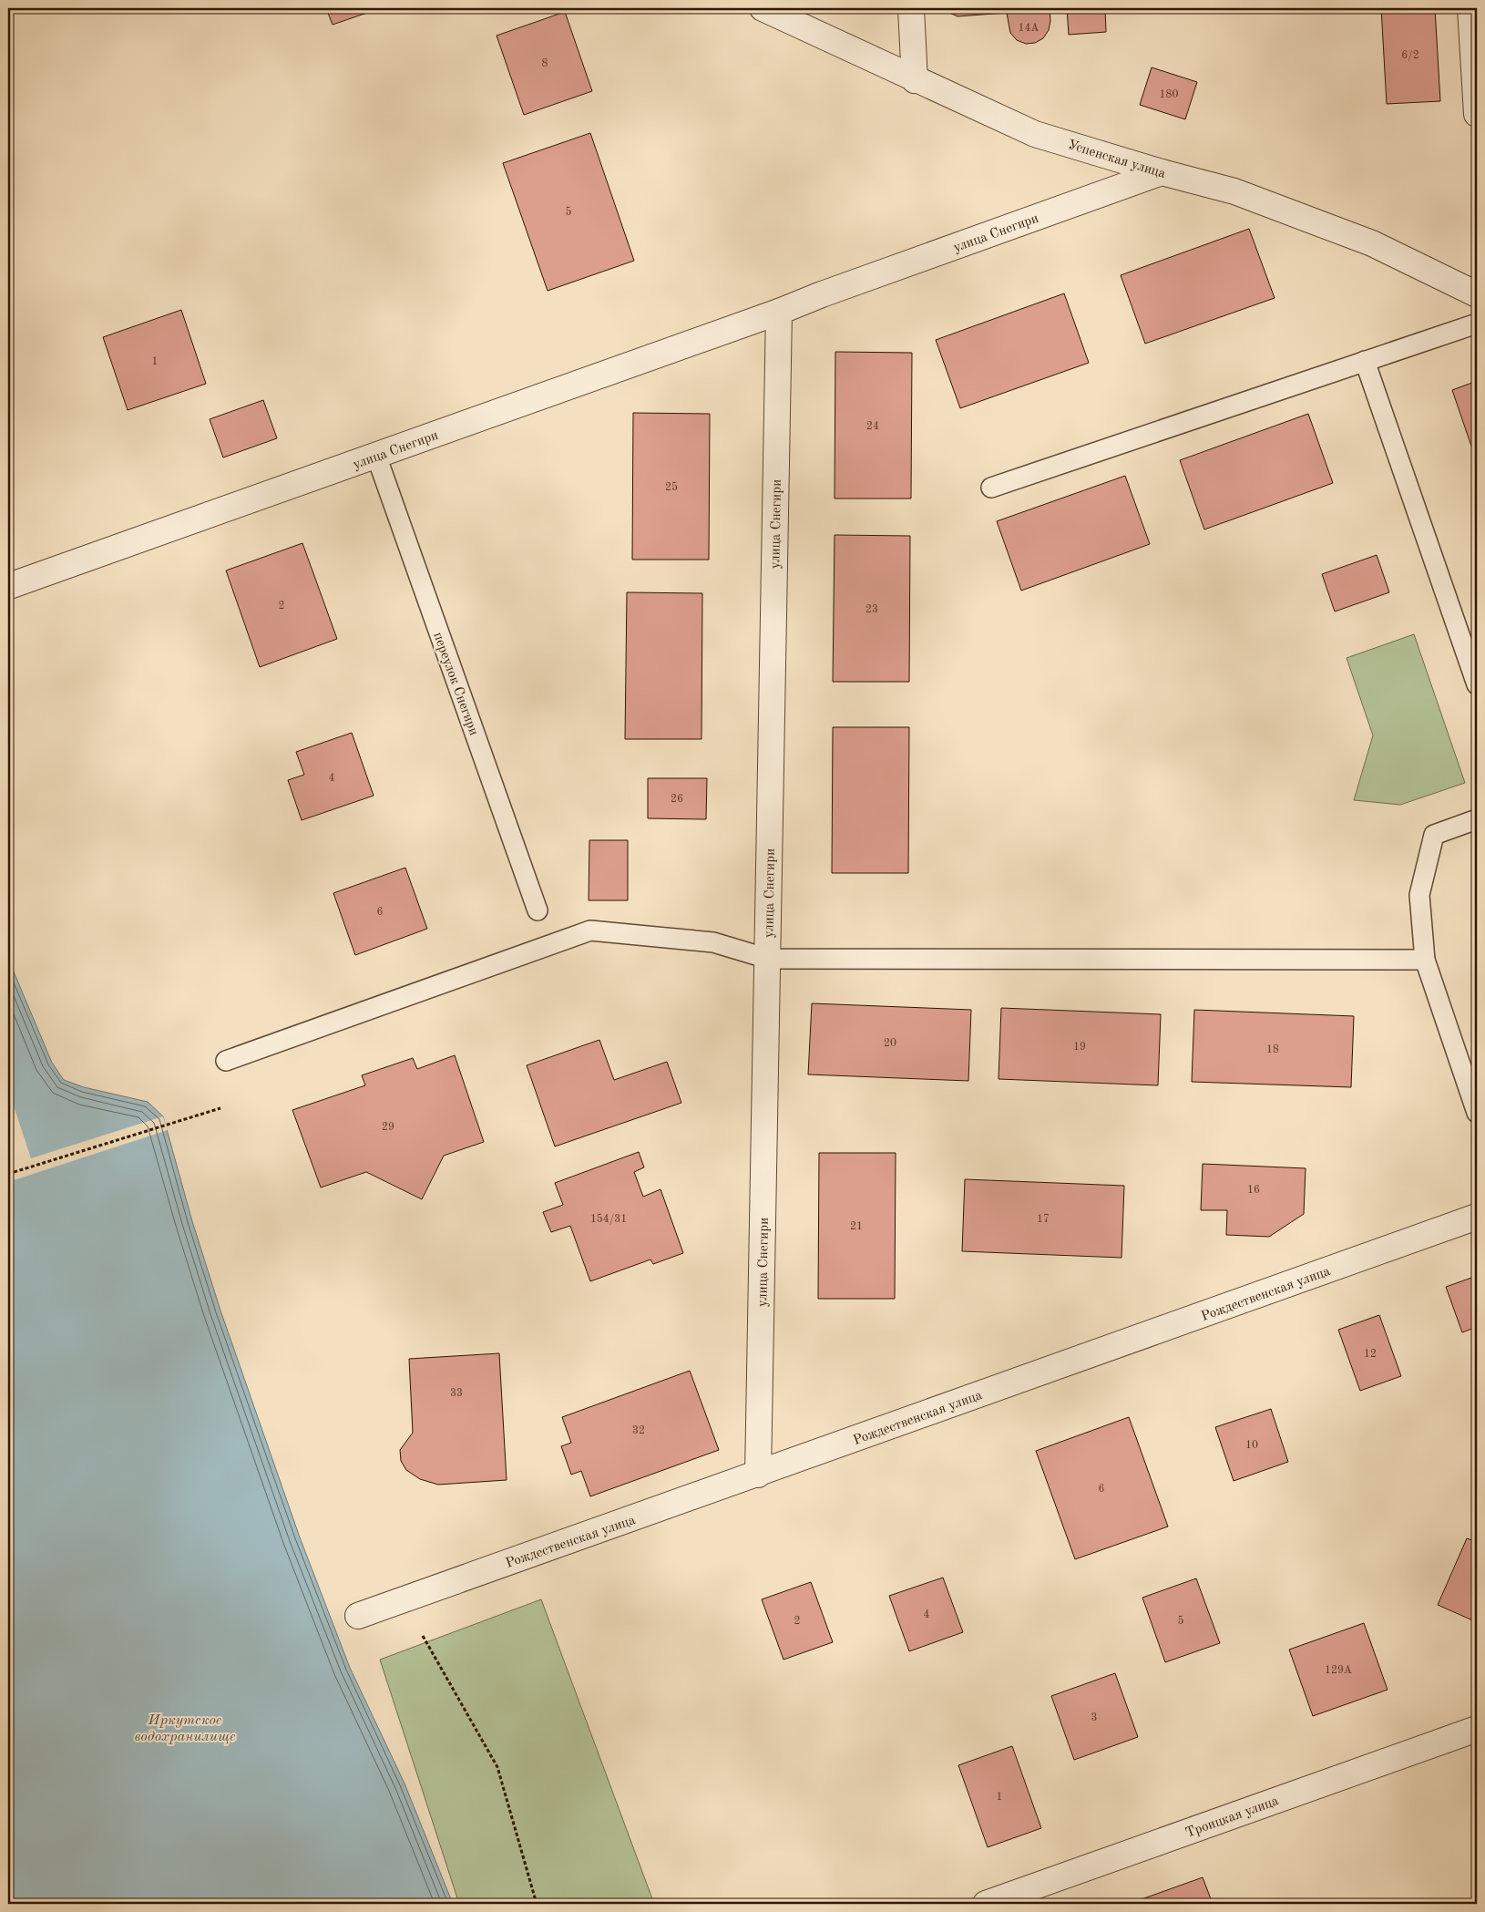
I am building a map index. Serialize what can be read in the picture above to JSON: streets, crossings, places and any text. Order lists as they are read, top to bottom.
{
  "streets": {
    "street": [
      "Успенская улица",
      "улица Снегири",
      "Рождественская улица",
      "Троицкая улица"
    ],
    "lane": ["переулок Снегири"]
  },
  "crossings": [
    ["Успенская улица", "улица Снегири"],
    ["улица Снегири", "переулок Снегири"],
    ["улица Снегири", "Рождественская улица"]
  ],
  "water": ["Иркутское водохранилище"],
  "house_numbers": [
    "14А",
    "6/2",
    "8",
    "180",
    "5",
    "1",
    "24",
    "25",
    "2",
    "23",
    "4",
    "26",
    "6",
    "20",
    "19",
    "18",
    "29",
    "16",
    "154/31",
    "17",
    "21",
    "12",
    "33",
    "32",
    "10",
    "6",
    "4",
    "2",
    "5",
    "129А",
    "3",
    "1"
  ]
}
